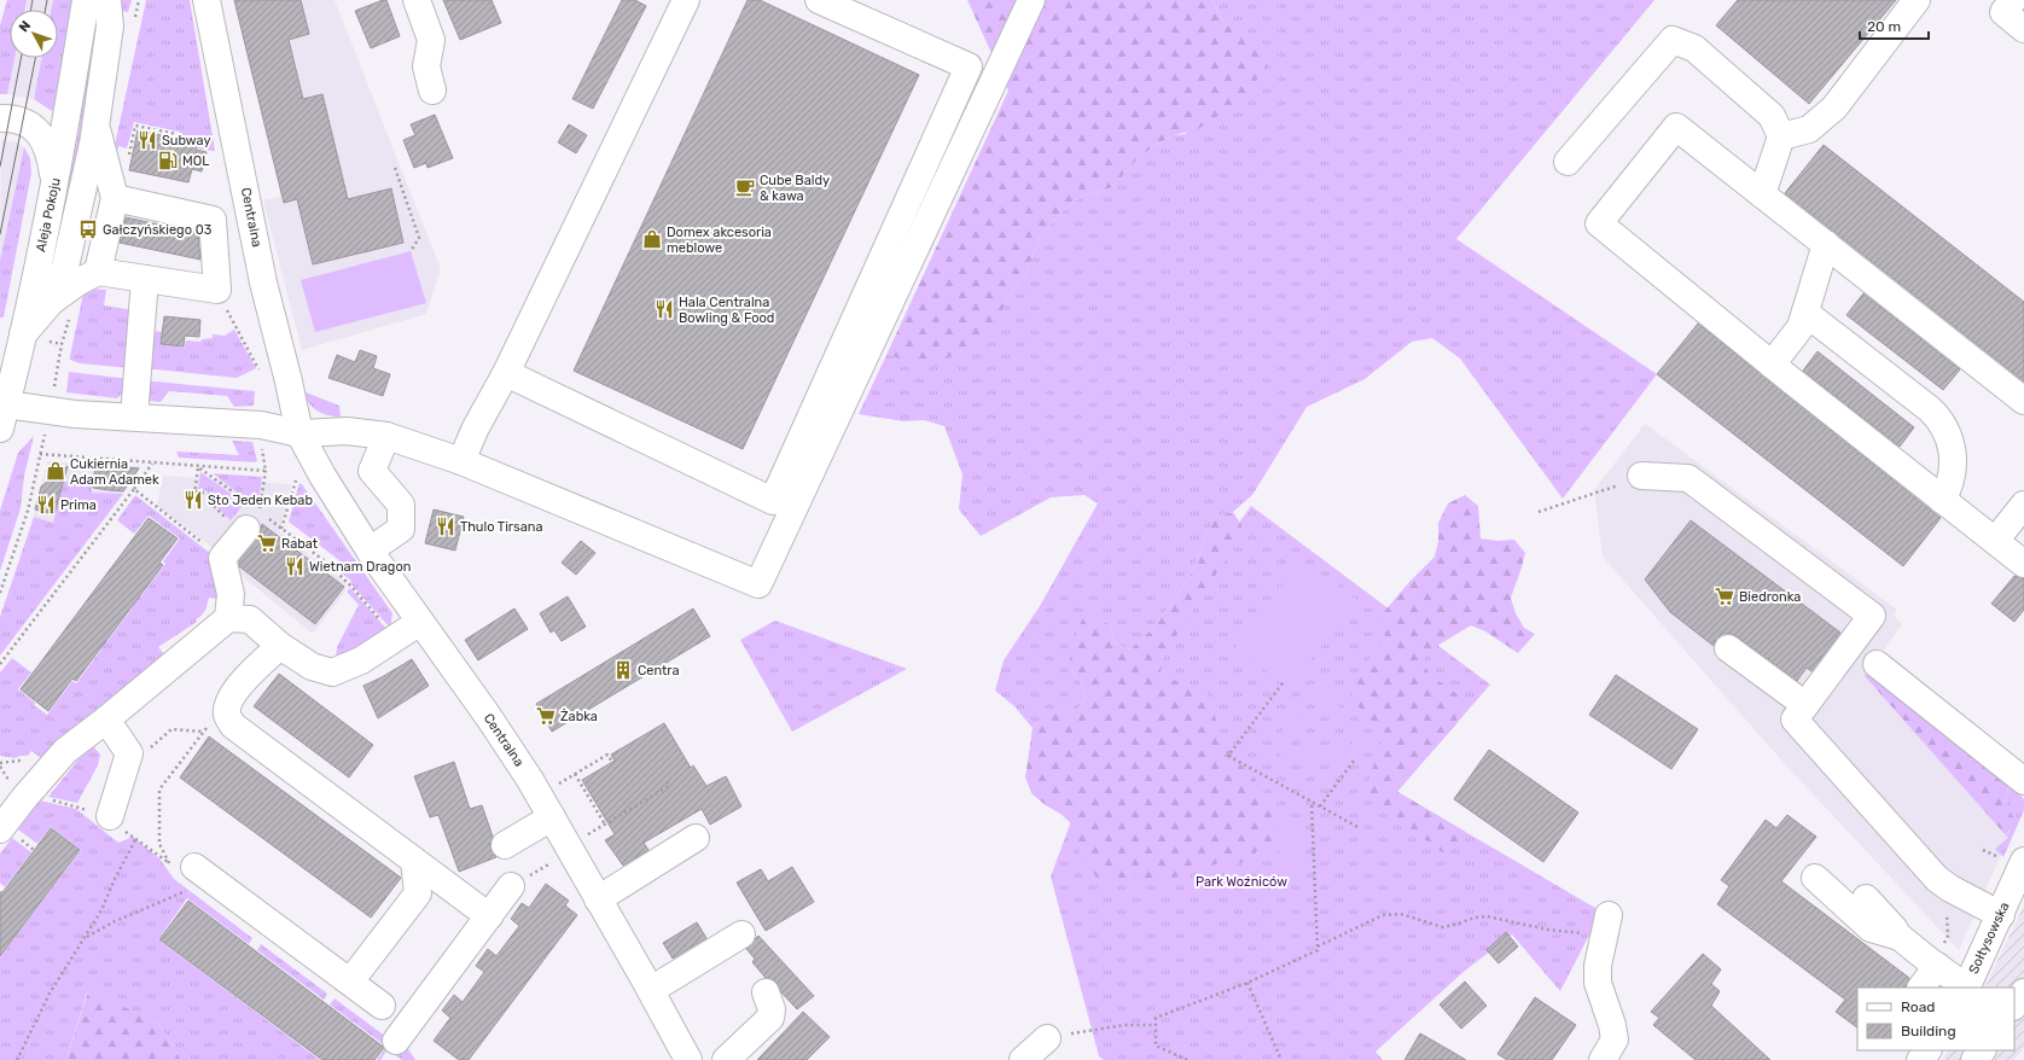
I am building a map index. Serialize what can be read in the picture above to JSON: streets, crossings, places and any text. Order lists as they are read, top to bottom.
{
  "streets": {
    "street": ["Aleja Pokoju", "Centralna", "Sołtysowska"]
  },
  "parks": ["Park Woźniców"],
  "places": {
    "restaurant": [
      "Subway",
      "Hala Centralna Bowling & Food",
      "Sto Jeden Kebab",
      "Prima",
      "Thulo Tirsana",
      "Wietnam Dragon"
    ],
    "fuel station": ["MOL"],
    "cafe": ["Cube Baldy & kawa"],
    "bus stop": ["Gałczyńskiego 03"],
    "shop": ["Domex akcesoria meblowe", "Cukiernia Adam Adamek"],
    "supermarket": ["Rabat", "Biedronka", "Żabka"],
    "building": ["Centra"]
  },
  "legend": ["Road", "Building"],
  "scale_bar": "20 m",
  "north": "top left"
}
